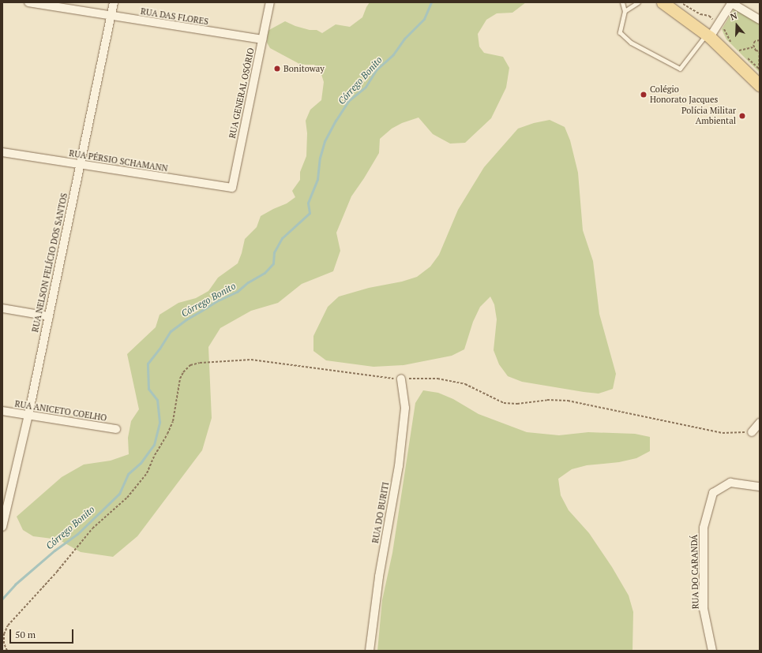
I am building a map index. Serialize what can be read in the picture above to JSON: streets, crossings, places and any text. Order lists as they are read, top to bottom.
{
  "streets": {
    "street": [
      "RUA DAS FLORES",
      "RUA GENERAL OSÓRIO",
      "RUA PÉRSIO SCHAMANN",
      "RUA NELSON FELÍCIO DOS SANTOS",
      "RUA ANICETO COELHO",
      "RUA DO BURITI",
      "RUA DO CARANDÁ"
    ]
  },
  "crossings": [
    ["RUA DAS FLORES", "RUA GENERAL OSÓRIO"],
    ["RUA DAS FLORES", "RUA NELSON FELÍCIO DOS SANTOS"],
    ["RUA GENERAL OSÓRIO", "RUA PÉRSIO SCHAMANN"],
    ["RUA PÉRSIO SCHAMANN", "RUA NELSON FELÍCIO DOS SANTOS"],
    ["RUA NELSON FELÍCIO DOS SANTOS", "RUA ANICETO COELHO"]
  ],
  "water": ["Córrego Bonito"],
  "places": ["Bonitoway", "Colégio Honorato Jacques", "Polícia Militar Ambiental"],
  "scale_bar": "50 m",
  "north": "top"
}
